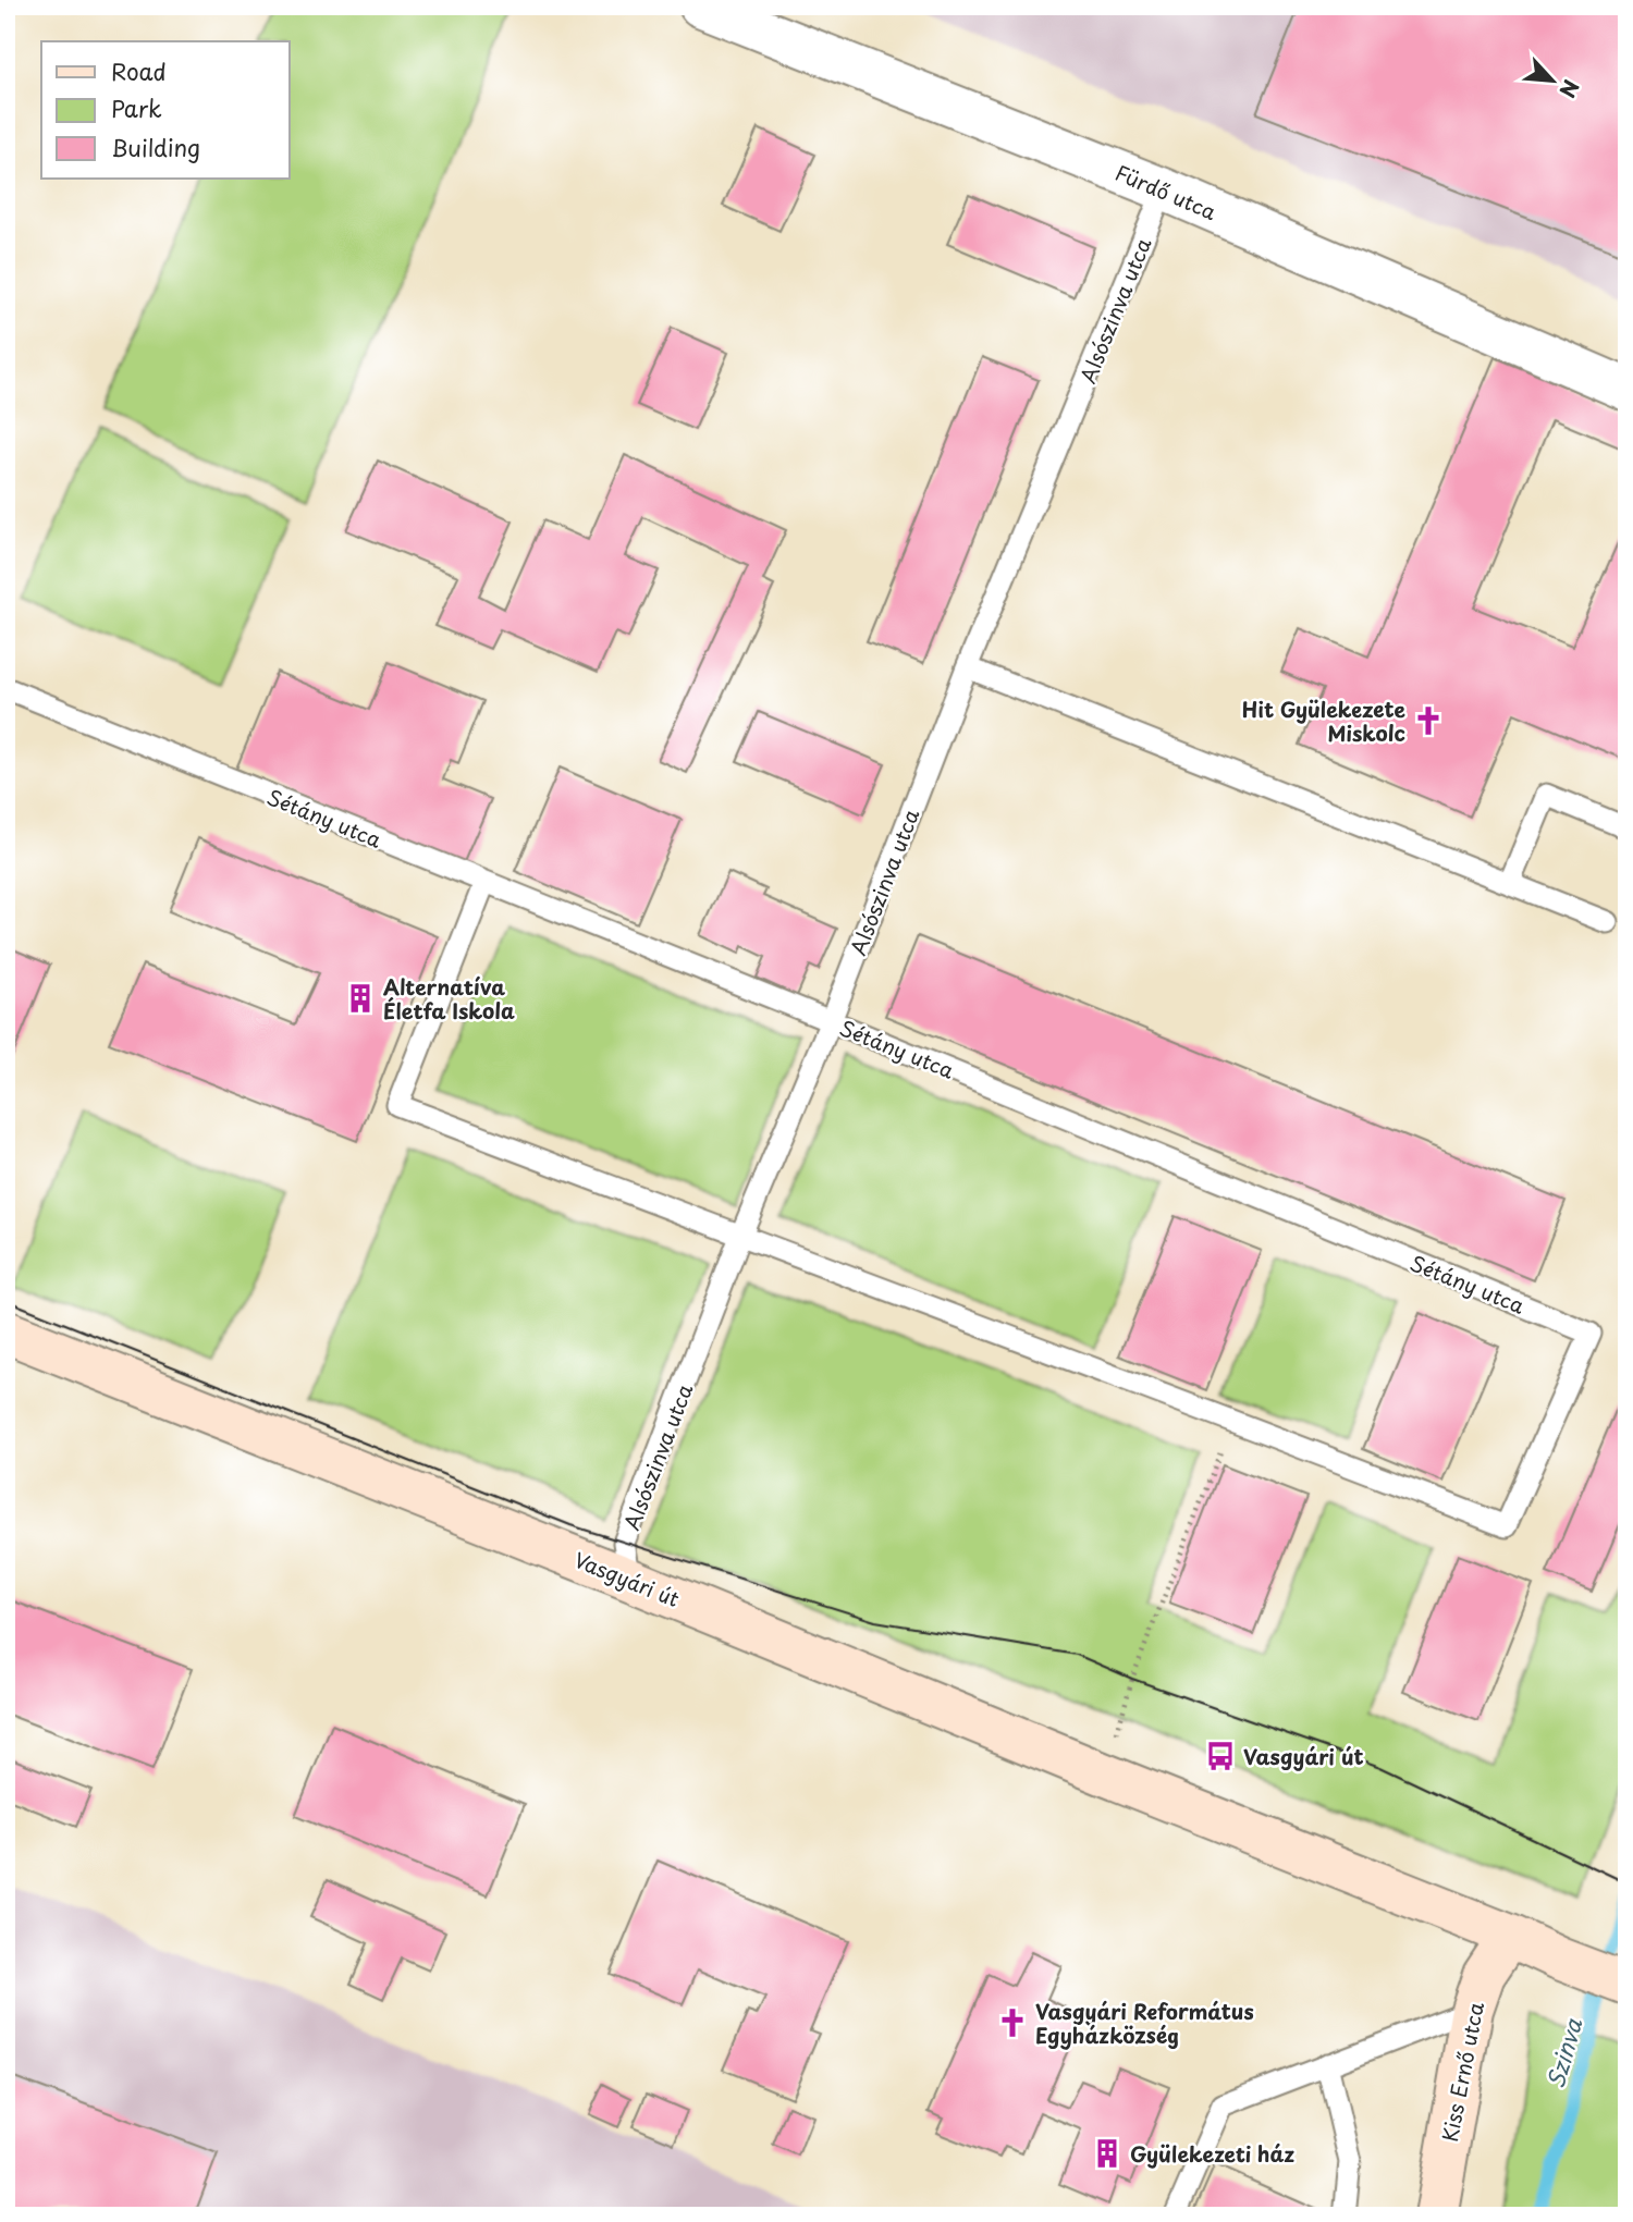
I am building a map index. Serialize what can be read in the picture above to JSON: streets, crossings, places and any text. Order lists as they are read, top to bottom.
{
  "streets": {
    "street": ["Fürdő utca", "Vasgyári út", "Kiss Ernő utca"],
    "lane": ["Alsószinva utca", "Sétány utca"]
  },
  "crossings": [
    ["Fürdő utca", "Alsószinva utca"],
    ["Alsószinva utca", "Sétány utca"],
    ["Alsószinva utca", "Vasgyári út"],
    ["Vasgyári út", "Kiss Ernő utca"]
  ],
  "water": ["Szinva"],
  "places": {
    "church": ["Hit Gyülekezete Miskolc", "Vasgyári Református Egyházközség"],
    "building": ["Alternatíva Életfa Iskola", "Gyülekezeti ház"],
    "bus stop": ["Vasgyári út"]
  },
  "legend": ["Road", "Park", "Building"],
  "north": "bottom right"
}
